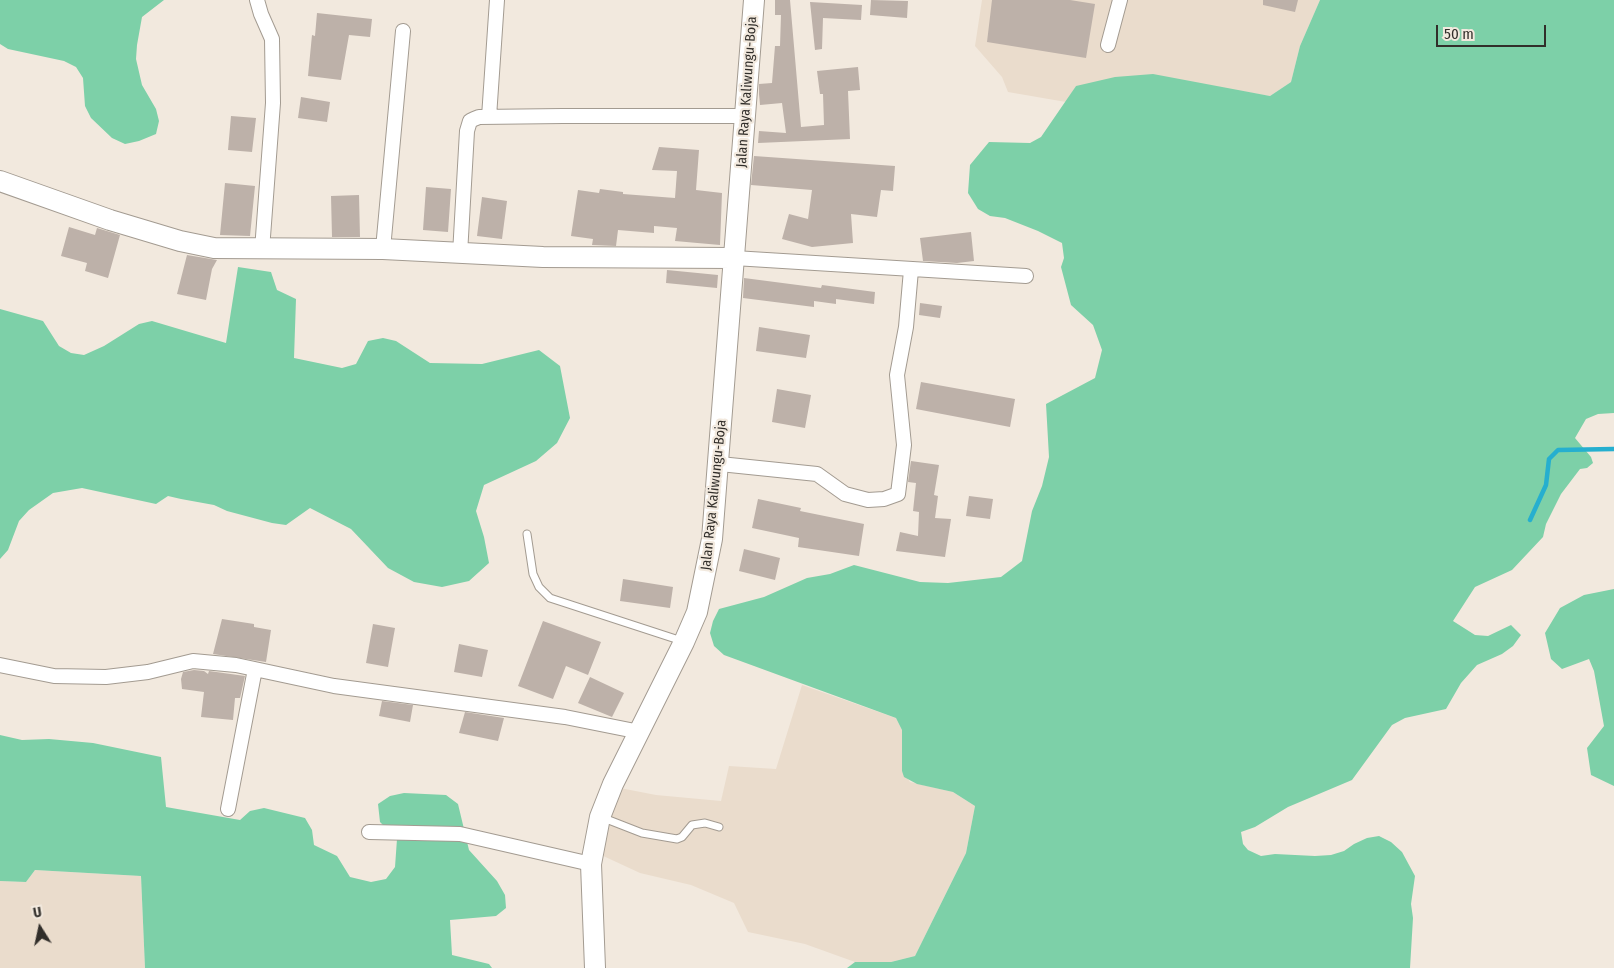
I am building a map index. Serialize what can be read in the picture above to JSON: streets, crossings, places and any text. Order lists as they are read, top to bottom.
{
  "streets": {
    "main road": ["Jalan Raya Kaliwungu-Boja"]
  },
  "scale_bar": "50 m",
  "north": "top"
}
